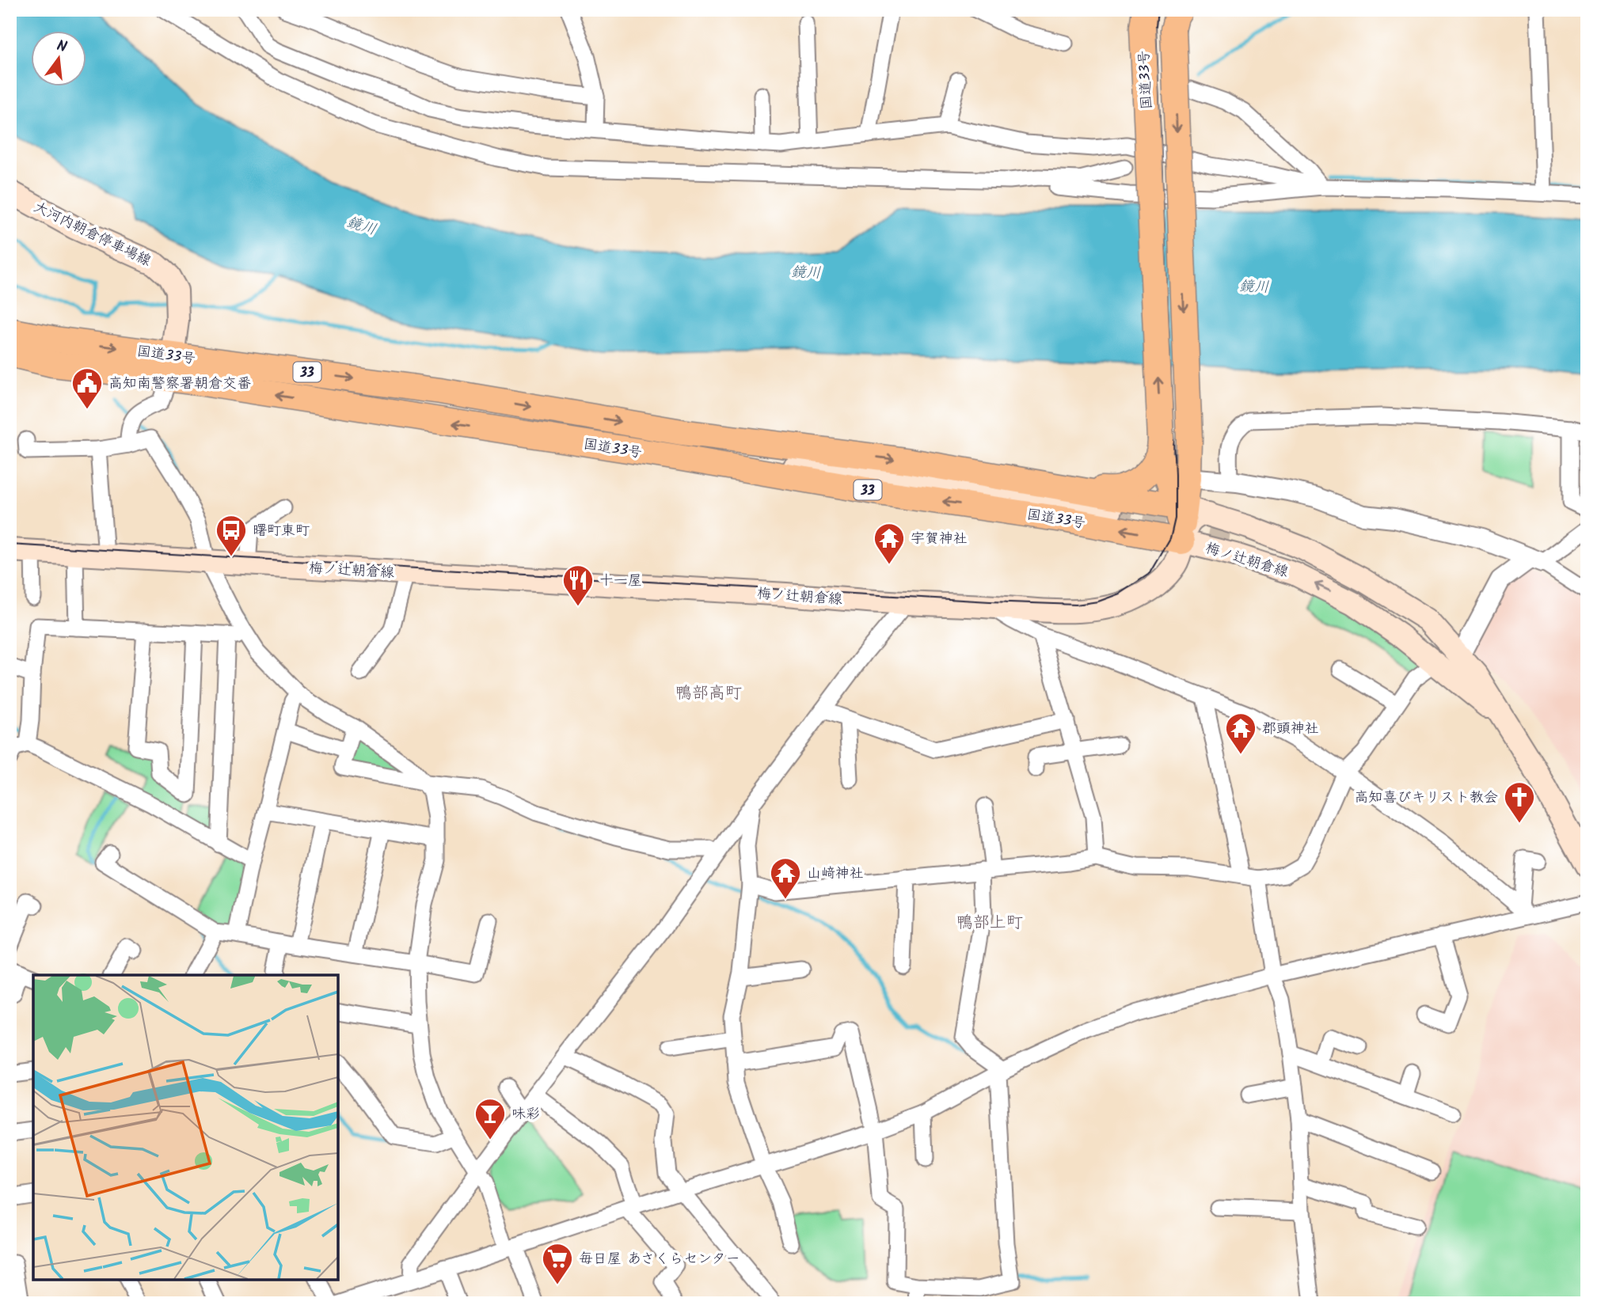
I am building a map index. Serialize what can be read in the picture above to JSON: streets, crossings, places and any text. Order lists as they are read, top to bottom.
{
  "streets": {
    "highway": ["国道33号", "33"],
    "main road": ["大河内朝倉停車場線", "梅ノ辻朝倉線"]
  },
  "crossings": [
    ["国道33号", "大河内朝倉停車場線"],
    ["国道33号", "梅ノ辻朝倉線"]
  ],
  "districts": ["鴨部高町", "鴨部上町"],
  "water": ["鏡川"],
  "places": {
    "public building": ["高知南警察署朝倉交番"],
    "bus stop": ["曙町東町"],
    "temple": ["宇賀神社", "郡頭神社", "山﨑神社"],
    "restaurant": ["十一屋"],
    "church": ["高知喜びキリスト教会"],
    "bar": ["味彩"],
    "supermarket": ["毎日屋 あさくらセンター"]
  },
  "north": "top"
}
